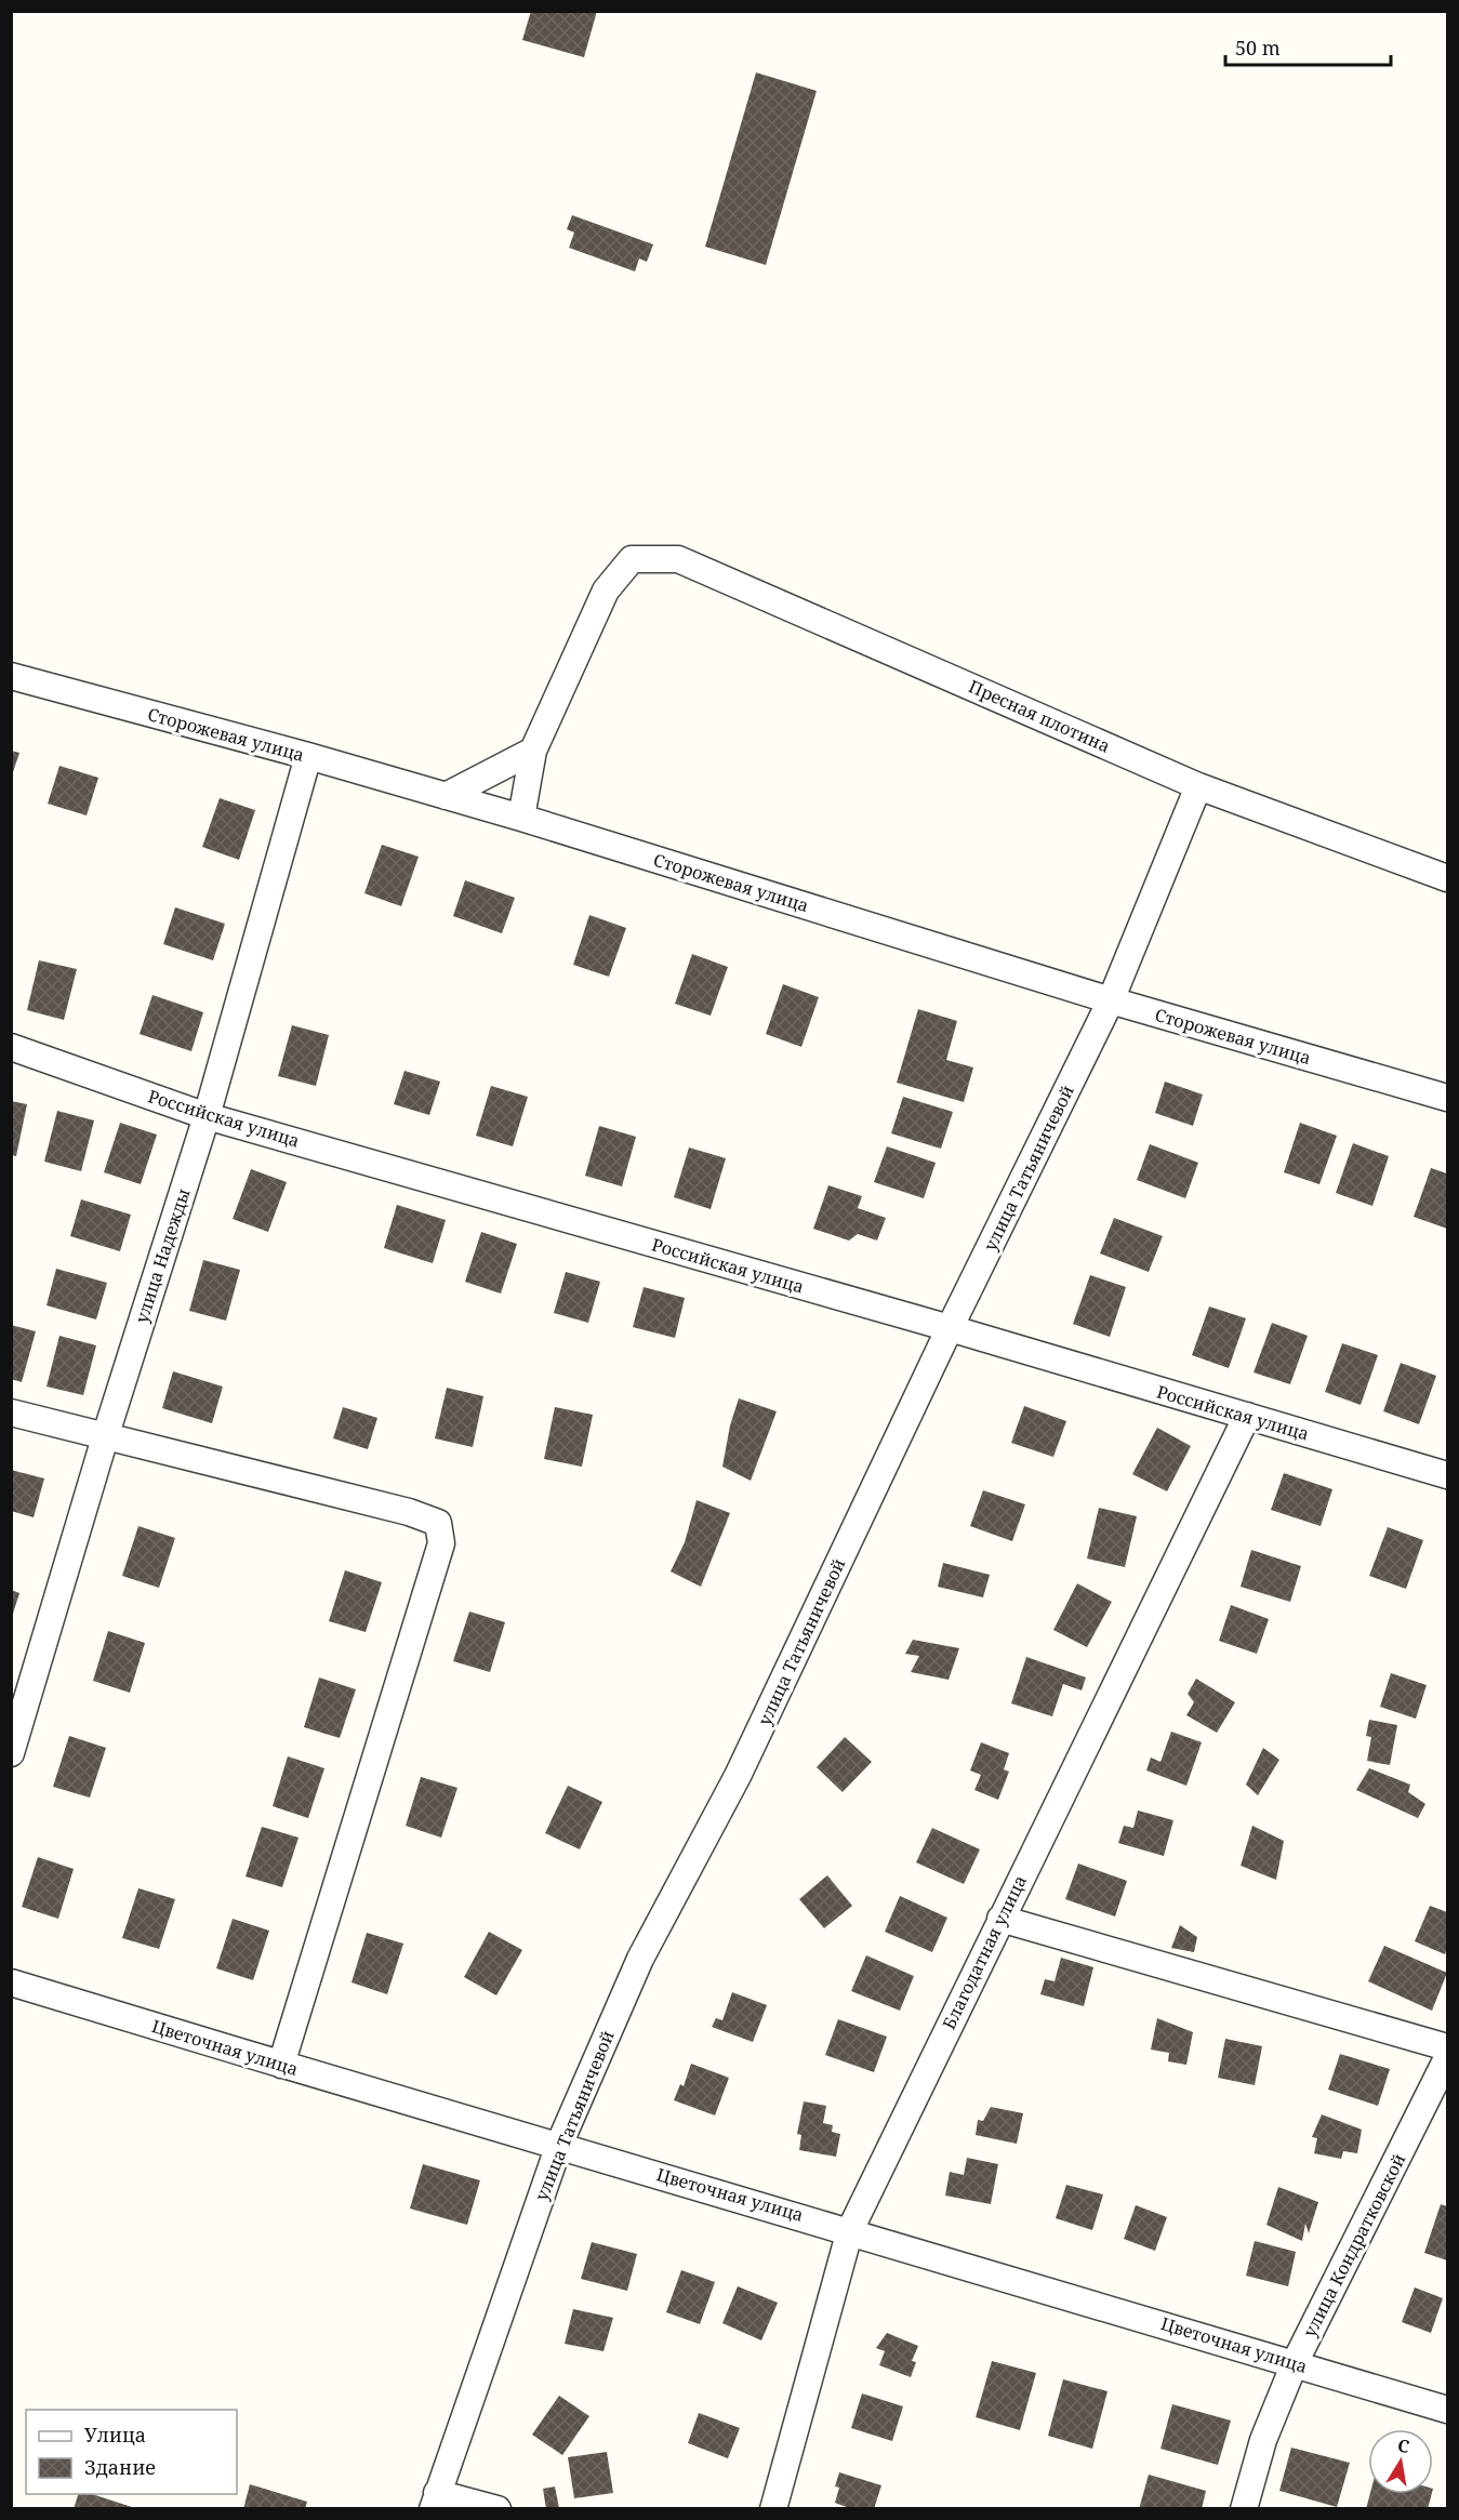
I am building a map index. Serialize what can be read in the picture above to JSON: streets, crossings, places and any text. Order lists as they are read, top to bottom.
{
  "streets": {
    "street": [
      "Пресная плотина",
      "Сторожевая улица",
      "Российская улица",
      "улица Татьяничевой",
      "улица Надежды",
      "Благодатная улица",
      "Цветочная улица",
      "улица Кондратковской"
    ]
  },
  "crossings": [
    ["Пресная плотина", "улица Татьяничевой"],
    ["Сторожевая улица", "улица Татьяничевой"],
    ["Сторожевая улица", "улица Надежды"],
    ["Российская улица", "улица Татьяничевой"],
    ["Российская улица", "улица Надежды"],
    ["Российская улица", "Благодатная улица"],
    ["улица Татьяничевой", "Цветочная улица"],
    ["Благодатная улица", "Цветочная улица"],
    ["Цветочная улица", "улица Кондратковской"]
  ],
  "legend": ["Улица", "Здание"],
  "scale_bar": "50 m",
  "north": "top"
}
